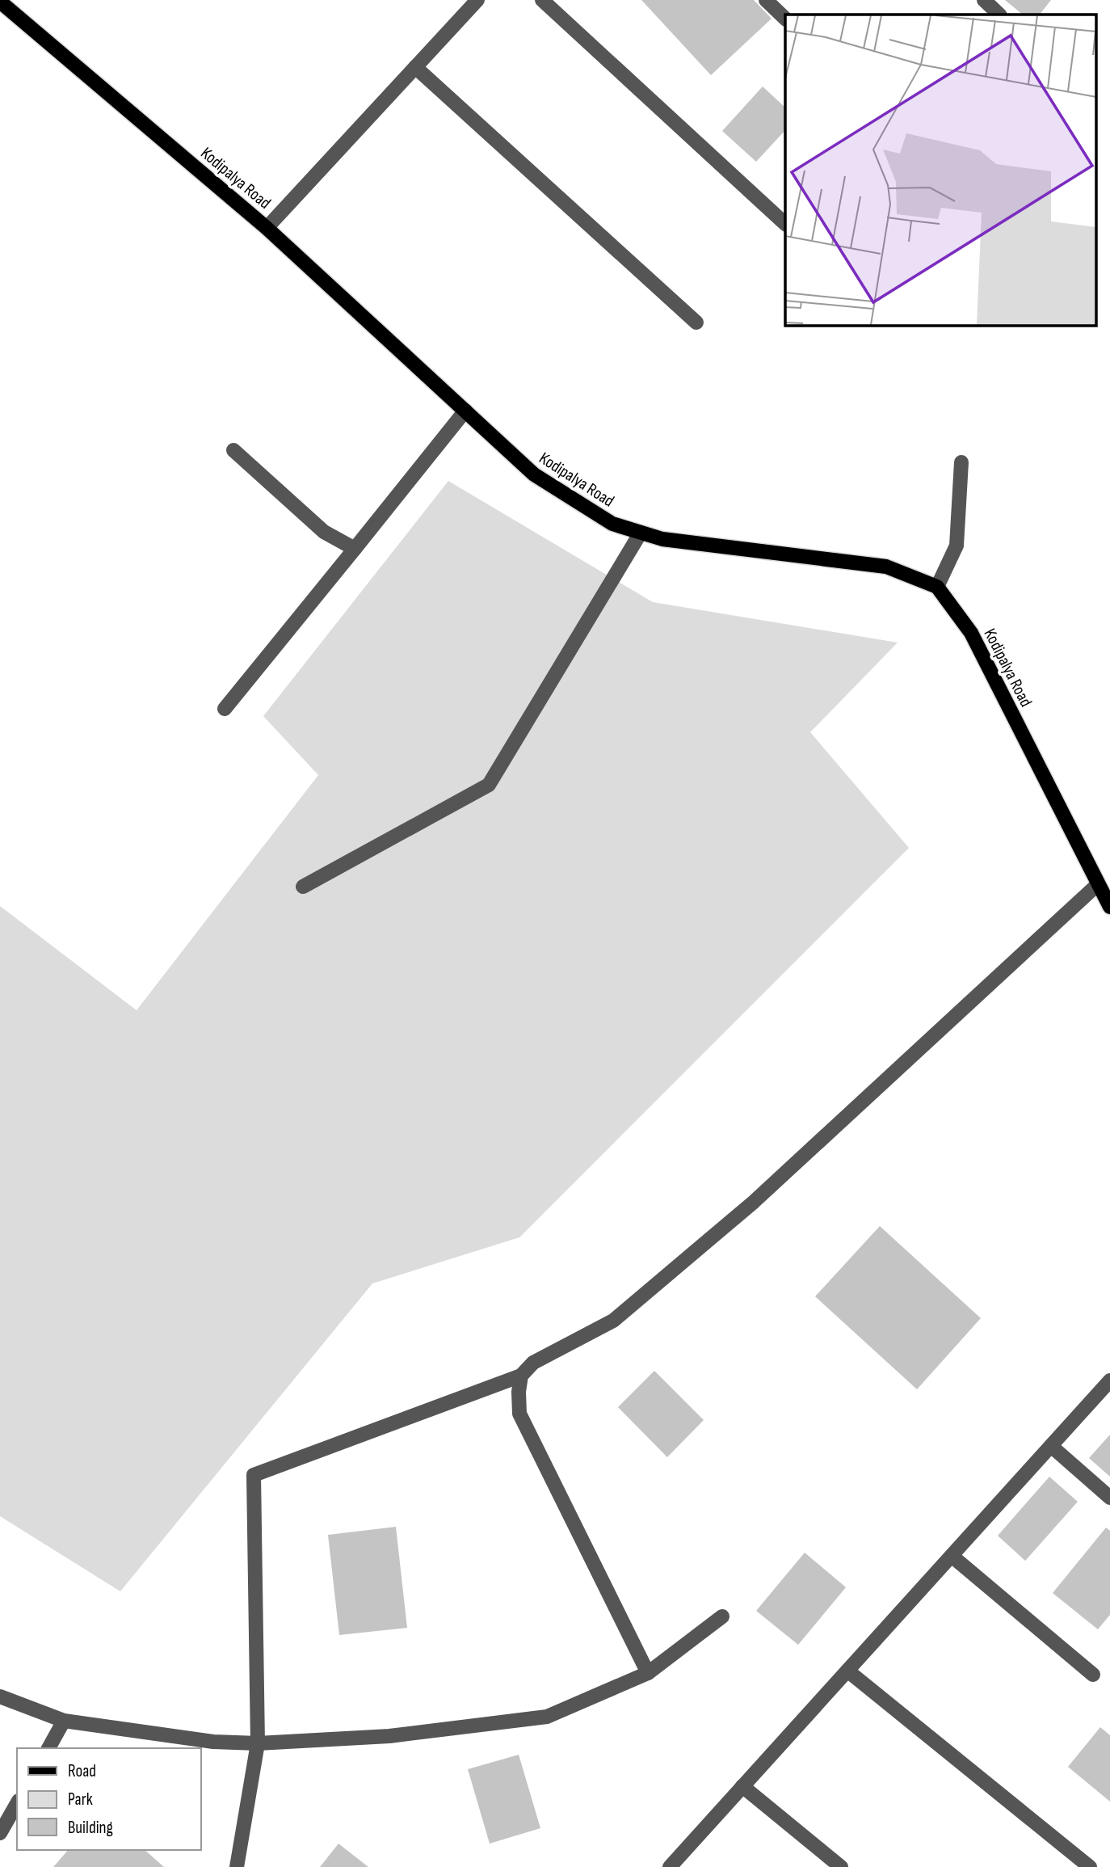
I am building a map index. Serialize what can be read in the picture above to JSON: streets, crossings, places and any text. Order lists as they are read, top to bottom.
{
  "streets": {
    "main road": ["Kodipalya Road"]
  },
  "legend": ["Road", "Park", "Building"]
}
